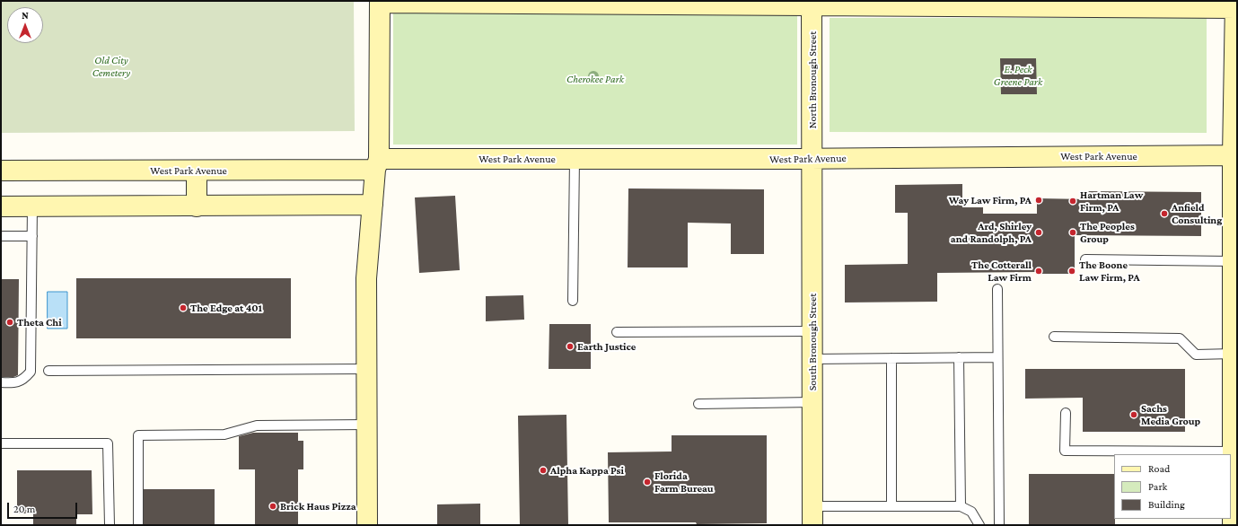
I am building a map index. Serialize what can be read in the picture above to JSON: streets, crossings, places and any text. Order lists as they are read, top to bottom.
{
  "streets": {
    "street": ["North Bronough Street", "West Park Avenue", "South Bronough Street"]
  },
  "crossings": [
    ["North Bronough Street", "West Park Avenue"],
    ["North Bronough Street", "South Bronough Street"],
    ["West Park Avenue", "South Bronough Street"]
  ],
  "parks": ["Old City Cemetery", "E. Peck Greene Park", "Cherokee Park"],
  "places": [
    "Way Law Firm, PA",
    "Hartman Law Firm, PA",
    "Anfield Consulting",
    "Ard, Shirley and Randolph, PA",
    "The Peoples Group",
    "The Cotterall Law Firm",
    "The Boone Law Firm, PA",
    "The Edge at 401",
    "Theta Chi",
    "Earth Justice",
    "Sachs Media Group",
    "Alpha Kappa Psi",
    "Florida Farm Bureau",
    "Brick Haus Pizza"
  ],
  "legend": ["Road", "Park", "Building"],
  "scale_bar": "20 m",
  "north": "top"
}
